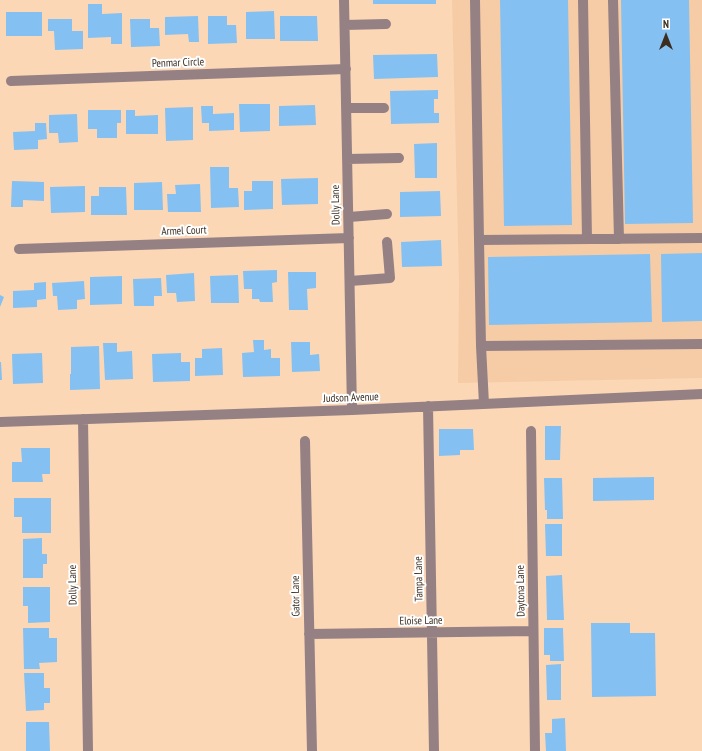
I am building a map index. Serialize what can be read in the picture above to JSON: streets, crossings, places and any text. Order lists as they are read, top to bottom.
{
  "streets": {
    "street": [
      "Penmar Circle",
      "Dolly Lane",
      "Armel Court",
      "Judson Avenue",
      "Tampa Lane",
      "Daytona Lane",
      "Gator Lane",
      "Eloise Lane"
    ]
  },
  "crossings": [
    ["Penmar Circle", "Dolly Lane"],
    ["Dolly Lane", "Armel Court"],
    ["Dolly Lane", "Judson Avenue"],
    ["Judson Avenue", "Tampa Lane"],
    ["Tampa Lane", "Eloise Lane"],
    ["Daytona Lane", "Eloise Lane"],
    ["Gator Lane", "Eloise Lane"]
  ],
  "north": "top"
}
